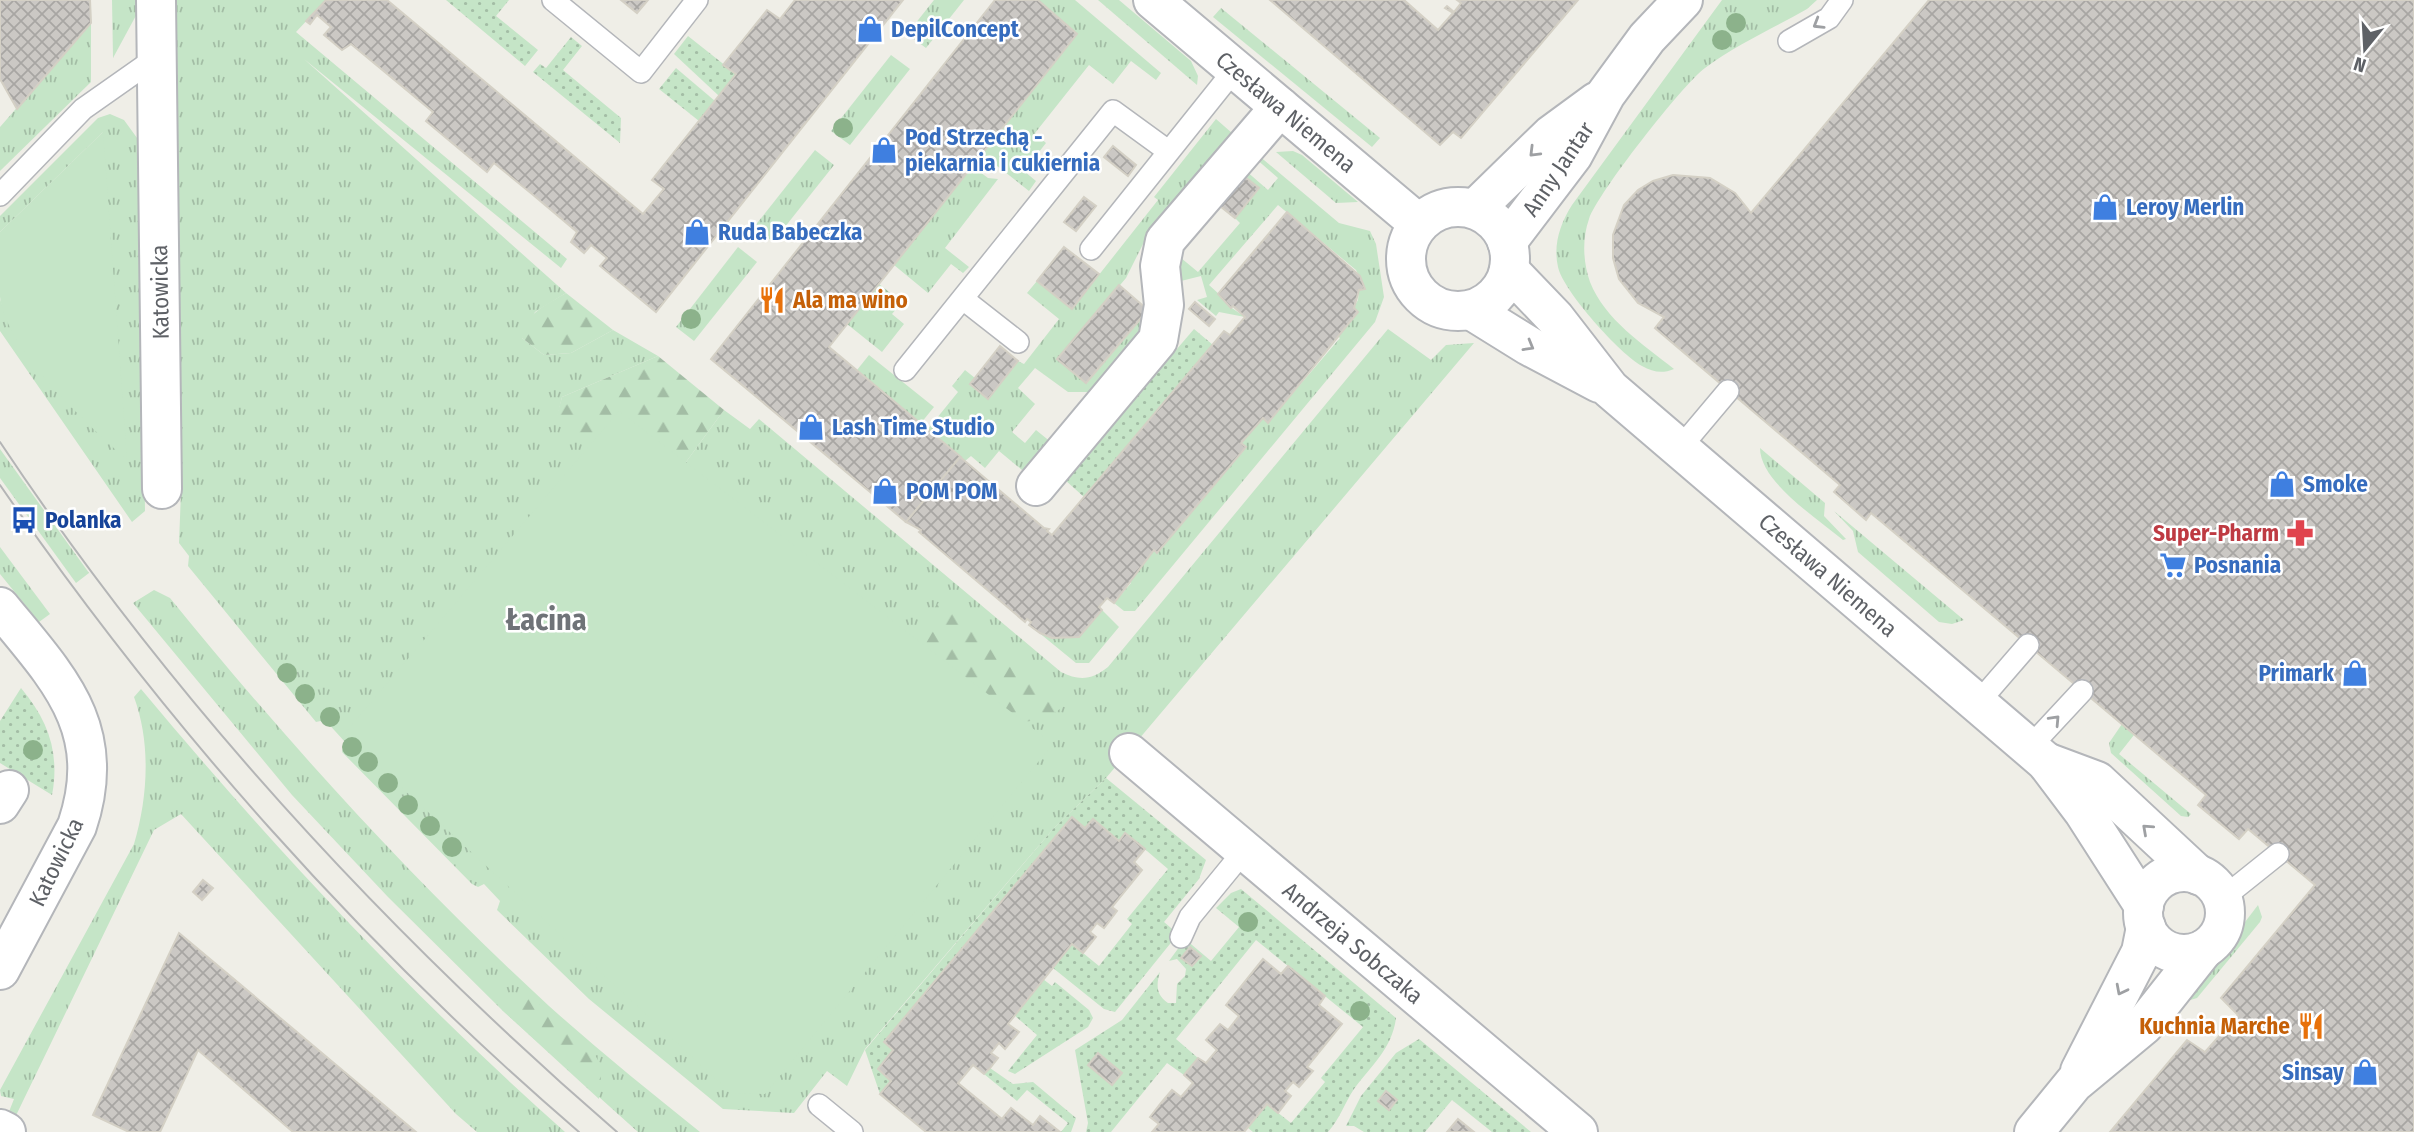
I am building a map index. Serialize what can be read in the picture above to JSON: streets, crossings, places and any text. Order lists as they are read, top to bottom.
{
  "streets": {
    "street": [
      "Czesława Niemena",
      "Anny Jantar",
      "Katowicka",
      "Andrzeja Sobczaka"
    ]
  },
  "crossings": [
    ["Czesława Niemena", "Anny Jantar"]
  ],
  "districts": ["Łacina"],
  "places": {
    "shop": [
      "DepilConcept",
      "Pod Strzechą - piekarnia i cukiernia",
      "Leroy Merlin",
      "Ruda Babeczka",
      "Lash Time Studio",
      "Smoke",
      "POM POM",
      "Primark",
      "Sinsay"
    ],
    "restaurant": ["Ala ma wino", "Kuchnia Marche"],
    "bus stop": ["Polanka"],
    "pharmacy": ["Super-Pharm"],
    "supermarket": ["Posnania"]
  },
  "north": "bottom"
}
